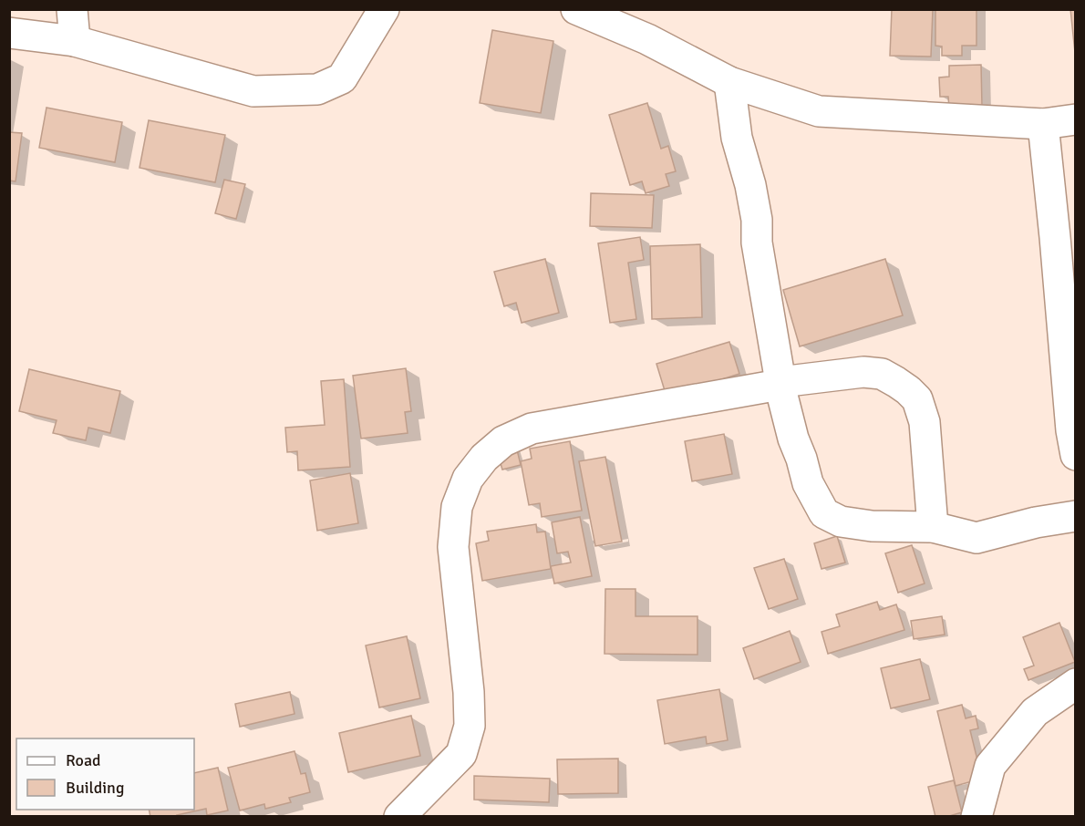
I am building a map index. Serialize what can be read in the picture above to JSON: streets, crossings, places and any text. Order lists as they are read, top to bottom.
{
  "legend": ["Road", "Building"]
}
